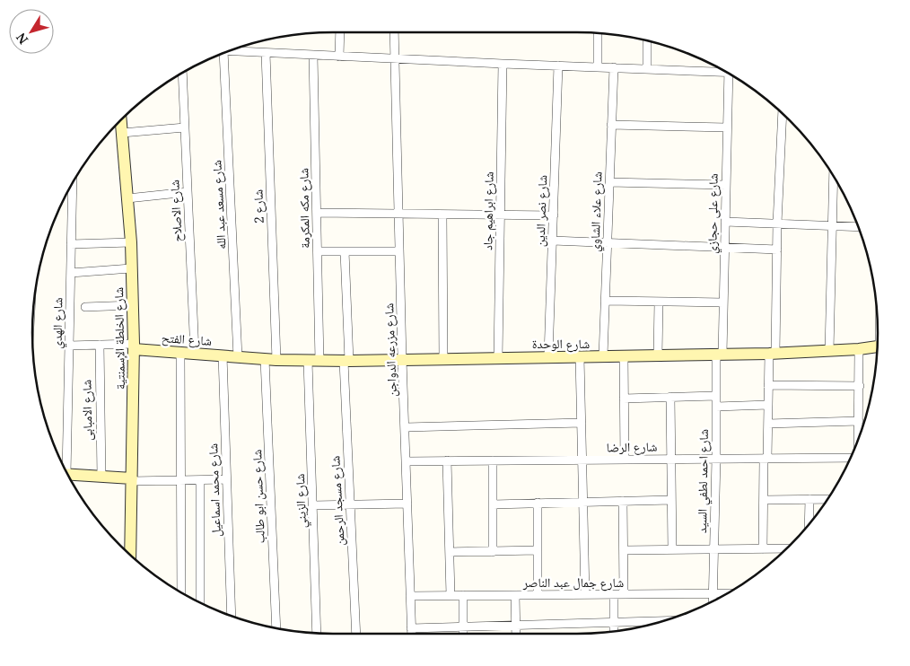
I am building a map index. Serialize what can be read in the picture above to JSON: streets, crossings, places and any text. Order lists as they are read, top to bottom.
{
  "streets": {
    "street": [
      "شارع مسعد عبد الله",
      "شارع 2",
      "شارع مكه المكرمة",
      "شارع الاصلاح",
      "شارع ابراهيم جاد",
      "شارع نصر الدين",
      "شارع علاء الشاوي",
      "شارع على حجازي",
      "شارع الهدي",
      "شارع الخلطة الإسمنتية",
      "شارع الفتح",
      "شارع الوحدة",
      "شارع مزرعه الدواجن",
      "شارع الامبابى",
      "شارع الرضا",
      "شارع احمد لطفي السيد",
      "شارع محمد اسماعيل",
      "شارع حسن ابو طالب",
      "شارع الزيني",
      "شارع مسجد الرحمن",
      "شارع جمال عبد الناصر"
    ]
  },
  "crossings": [
    ["شارع مسعد عبد الله", "شارع الفتح"],
    ["شارع مسعد عبد الله", "شارع الوحدة"],
    ["شارع 2", "شارع الوحدة"],
    ["شارع 2", "شارع حسن ابو طالب"],
    ["شارع مكه المكرمة", "شارع الوحدة"],
    ["شارع مكه المكرمة", "شارع الزيني"],
    ["شارع الاصلاح", "شارع الفتح"],
    ["شارع ابراهيم جاد", "شارع الوحدة"],
    ["شارع نصر الدين", "شارع الوحدة"],
    ["شارع علاء الشاوي", "شارع الوحدة"],
    ["شارع على حجازي", "شارع الوحدة"],
    ["شارع على حجازي", "شارع احمد لطفي السيد"],
    ["شارع الخلطة الإسمنتية", "شارع الفتح"],
    ["شارع الفتح", "شارع الوحدة"],
    ["شارع الفتح", "شارع محمد اسماعيل"],
    ["شارع الوحدة", "شارع مزرعه الدواجن"],
    ["شارع الوحدة", "شارع احمد لطفي السيد"],
    ["شارع الوحدة", "شارع حسن ابو طالب"],
    ["شارع الوحدة", "شارع الزيني"],
    ["شارع الوحدة", "شارع مسجد الرحمن"],
    ["شارع مزرعه الدواجن", "شارع الرضا"],
    ["شارع مزرعه الدواجن", "شارع جمال عبد الناصر"],
    ["شارع الرضا", "شارع احمد لطفي السيد"],
    ["شارع احمد لطفي السيد", "شارع جمال عبد الناصر"]
  ],
  "north": "bottom left"
}
